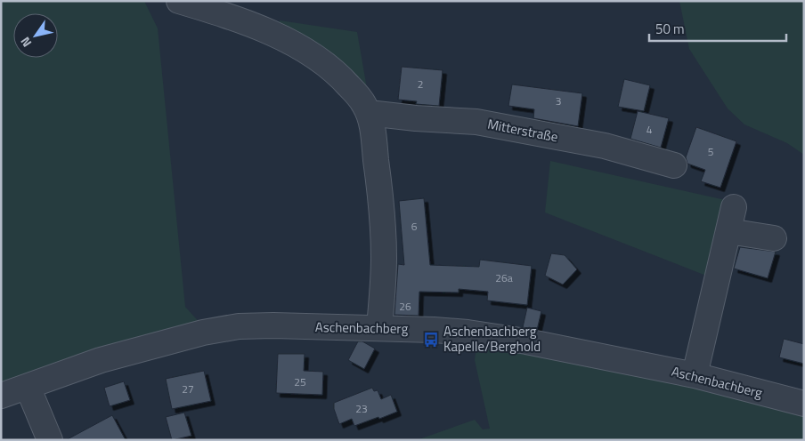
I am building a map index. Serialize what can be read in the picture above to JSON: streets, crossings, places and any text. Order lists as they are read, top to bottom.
{
  "streets": {
    "street": ["Mitterstraße", "Aschenbachberg"]
  },
  "places": {
    "bus stop": ["Aschenbachberg Kapelle/Berghold"]
  },
  "house_numbers": [
    "2",
    "3",
    "4",
    "5",
    "6",
    "26a",
    "26",
    "25",
    "27",
    "23"
  ],
  "scale_bar": "50 m",
  "north": "bottom left"
}
